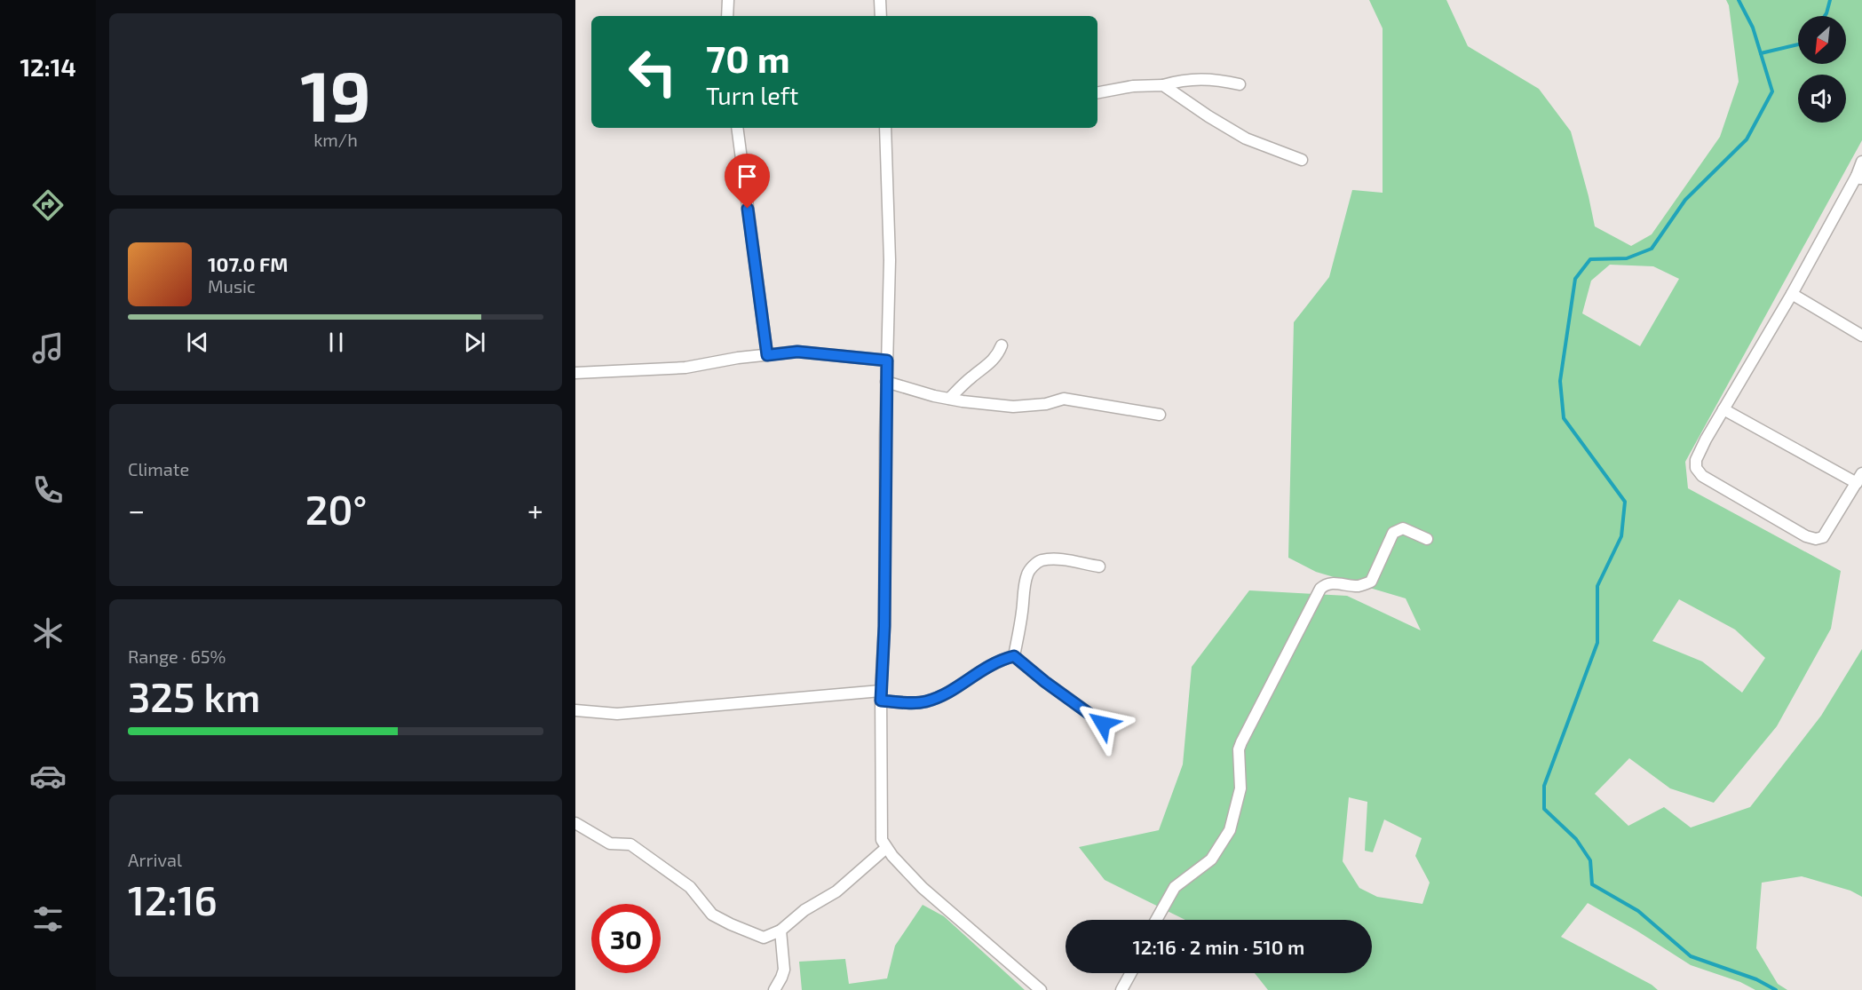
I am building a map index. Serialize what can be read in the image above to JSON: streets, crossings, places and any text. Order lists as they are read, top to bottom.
{
  "north": "bottom left",
  "page": {
    "tabs": "12:14",
    "tile": [
      ["19", "km/h"],
      "Climate",
      ["Range · 65%", "325 km"],
      ["Arrival", "12:16"]
    ],
    "turn": ["70 m", "Turn left"],
    "song": ["107.0 FM", "Music"],
    "heat": ["−", "20°", "+"],
    "limit": "30",
    "trip": "12:16 · 2 min · 510 m"
  }
}
